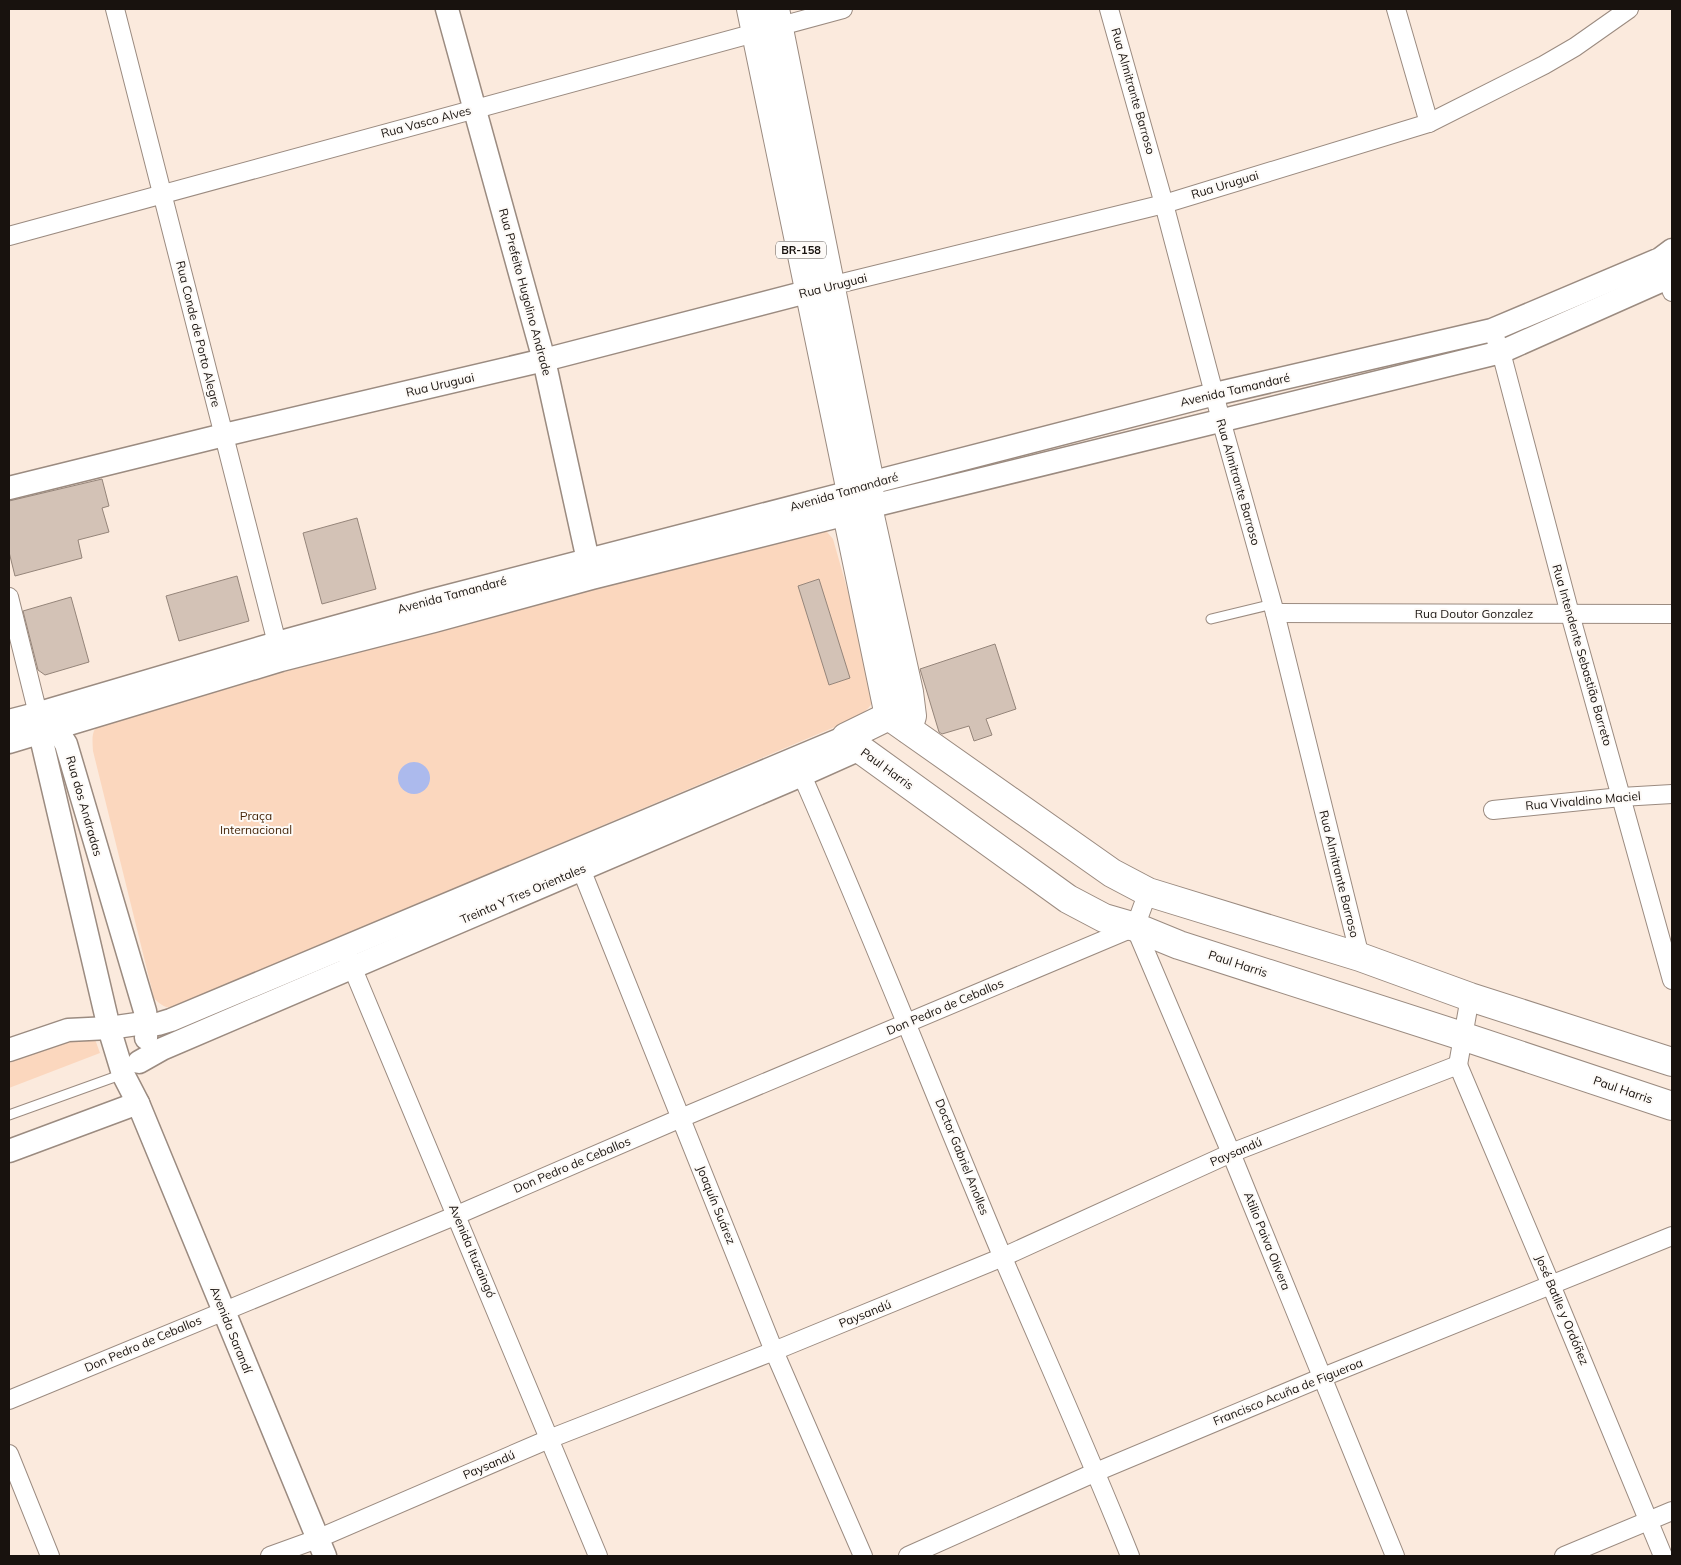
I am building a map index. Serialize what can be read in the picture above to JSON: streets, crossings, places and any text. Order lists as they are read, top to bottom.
{
  "streets": {
    "highway": ["BR-158", "Paul Harris", "Treinta Y Tres Orientales"],
    "street": [
      "Rua Almitrante Barroso",
      "Rua Vasco Alves",
      "Rua Uruguai",
      "Rua Prefeito Hugolino Andrade",
      "Rua Conde de Porto Alegre",
      "Avenida Tamandaré",
      "Rua Doutor Gonzalez",
      "Rua Intendente Sebastião Barreto",
      "Rua Vivaldino Maciel",
      "Rua dos Andradas",
      "Don Pedro de Ceballos",
      "Paysandú",
      "Doctor Gabriel Anolles",
      "Joaquín Suárez",
      "Atilio Paiva Olivera",
      "Avenida Ituzaingó",
      "José Batlle y Ordóñez",
      "Avenida Sarandí",
      "Francisco Acuña de Figueroa"
    ]
  },
  "crossings": [
    ["Rua Almitrante Barroso", "Rua Uruguai"],
    ["Rua Almitrante Barroso", "Avenida Tamandaré"],
    ["Rua Almitrante Barroso", "Rua Doutor Gonzalez"],
    ["Rua Vasco Alves", "BR-158"],
    ["Rua Vasco Alves", "Rua Prefeito Hugolino Andrade"],
    ["Rua Vasco Alves", "Rua Conde de Porto Alegre"],
    ["Rua Uruguai", "BR-158"],
    ["Rua Uruguai", "Rua Prefeito Hugolino Andrade"],
    ["Rua Uruguai", "Rua Conde de Porto Alegre"],
    ["BR-158", "Avenida Tamandaré"],
    ["BR-158", "Treinta Y Tres Orientales"],
    ["Rua Prefeito Hugolino Andrade", "Avenida Tamandaré"],
    ["Rua Conde de Porto Alegre", "Avenida Tamandaré"],
    ["Avenida Tamandaré", "Rua Intendente Sebastião Barreto"],
    ["Avenida Tamandaré", "Rua dos Andradas"],
    ["Rua Doutor Gonzalez", "Rua Intendente Sebastião Barreto"],
    ["Rua Intendente Sebastião Barreto", "Rua Vivaldino Maciel"],
    ["Paul Harris", "Treinta Y Tres Orientales"],
    ["Paul Harris", "Don Pedro de Ceballos"],
    ["Paul Harris", "Atilio Paiva Olivera"],
    ["Rua dos Andradas", "Treinta Y Tres Orientales"],
    ["Rua dos Andradas", "Avenida Sarandí"],
    ["Treinta Y Tres Orientales", "Doctor Gabriel Anolles"],
    ["Treinta Y Tres Orientales", "Joaquín Suárez"],
    ["Treinta Y Tres Orientales", "Avenida Ituzaingó"],
    ["Treinta Y Tres Orientales", "Avenida Sarandí"],
    ["Don Pedro de Ceballos", "Doctor Gabriel Anolles"],
    ["Don Pedro de Ceballos", "Joaquín Suárez"],
    ["Don Pedro de Ceballos", "Atilio Paiva Olivera"],
    ["Don Pedro de Ceballos", "Avenida Ituzaingó"],
    ["Don Pedro de Ceballos", "Avenida Sarandí"],
    ["Paysandú", "Doctor Gabriel Anolles"],
    ["Paysandú", "Joaquín Suárez"],
    ["Paysandú", "Atilio Paiva Olivera"],
    ["Paysandú", "Avenida Ituzaingó"],
    ["Paysandú", "José Batlle y Ordóñez"],
    ["Paysandú", "Avenida Sarandí"],
    ["Doctor Gabriel Anolles", "Francisco Acuña de Figueroa"],
    ["Atilio Paiva Olivera", "Francisco Acuña de Figueroa"],
    ["José Batlle y Ordóñez", "Francisco Acuña de Figueroa"]
  ],
  "parks": ["Praça Internacional"]
}
